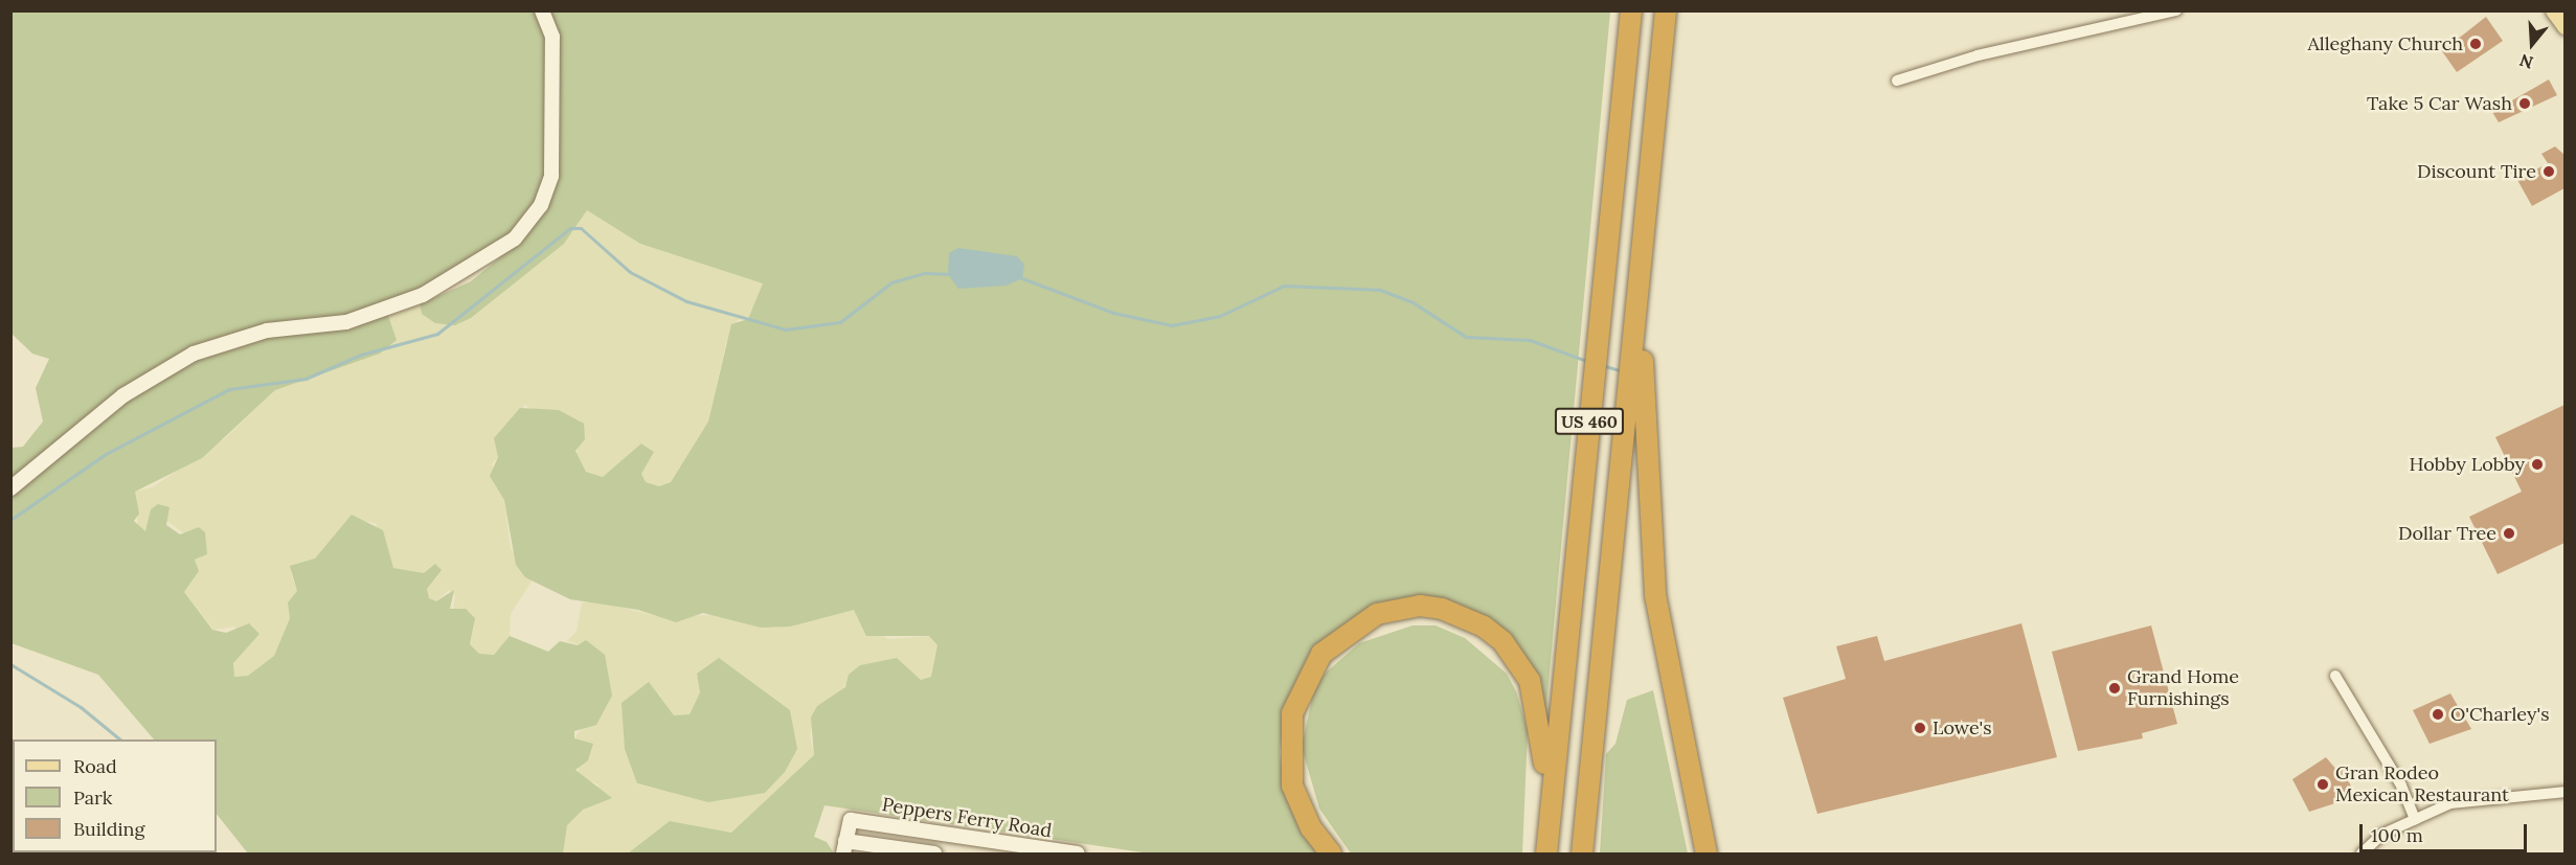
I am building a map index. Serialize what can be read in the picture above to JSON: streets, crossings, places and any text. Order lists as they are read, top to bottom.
{
  "streets": {
    "highway": ["US 460"],
    "street": ["Peppers Ferry Road"]
  },
  "places": [
    "Alleghany Church",
    "Take 5 Car Wash",
    "Discount Tire",
    "Hobby Lobby",
    "Dollar Tree",
    "Grand Home Furnishings",
    "O'Charley's",
    "Lowe's",
    "Gran Rodeo Mexican Restaurant"
  ],
  "legend": ["Road", "Park", "Building"],
  "scale_bar": "100 m",
  "north": "bottom"
}
